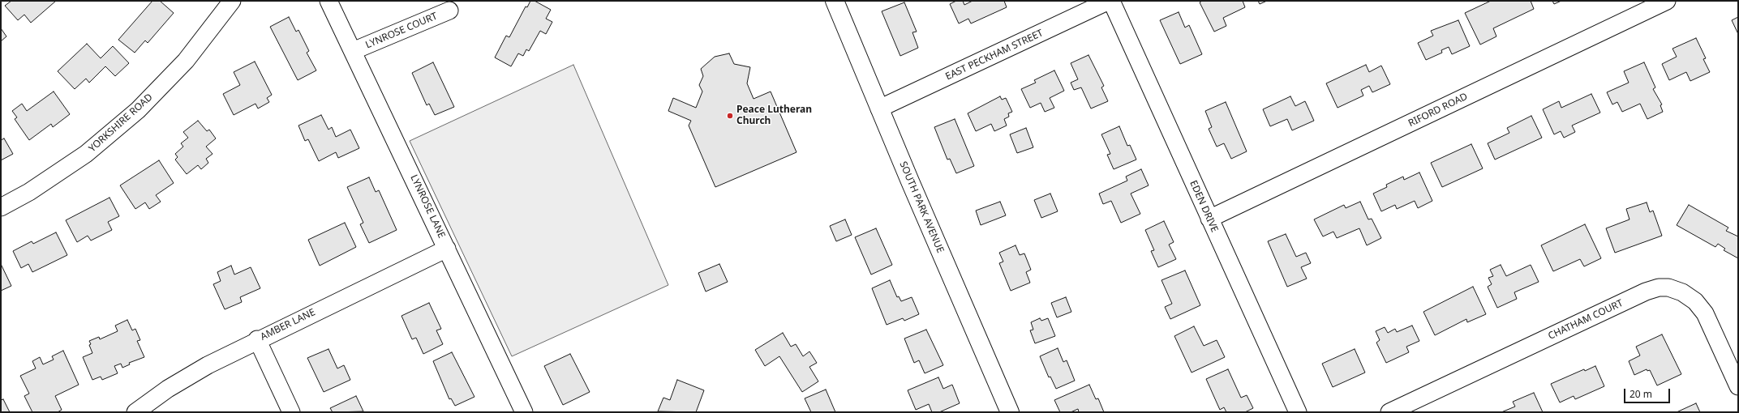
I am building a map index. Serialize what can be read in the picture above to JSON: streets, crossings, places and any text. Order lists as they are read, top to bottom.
{
  "streets": {
    "main road": ["SOUTH PARK AVENUE"],
    "street": [
      "LYNROSE COURT",
      "EAST PECKHAM STREET",
      "RIFORD ROAD",
      "YORKSHIRE ROAD",
      "LYNROSE LANE",
      "EDEN DRIVE",
      "CHATHAM COURT",
      "AMBER LANE"
    ]
  },
  "crossings": [
    ["LYNROSE COURT", "LYNROSE LANE"],
    ["EAST PECKHAM STREET", "EDEN DRIVE"],
    ["EAST PECKHAM STREET", "SOUTH PARK AVENUE"],
    ["RIFORD ROAD", "EDEN DRIVE"],
    ["LYNROSE LANE", "AMBER LANE"]
  ],
  "places": ["Peace Lutheran Church"],
  "scale_bar": "20 m"
}
